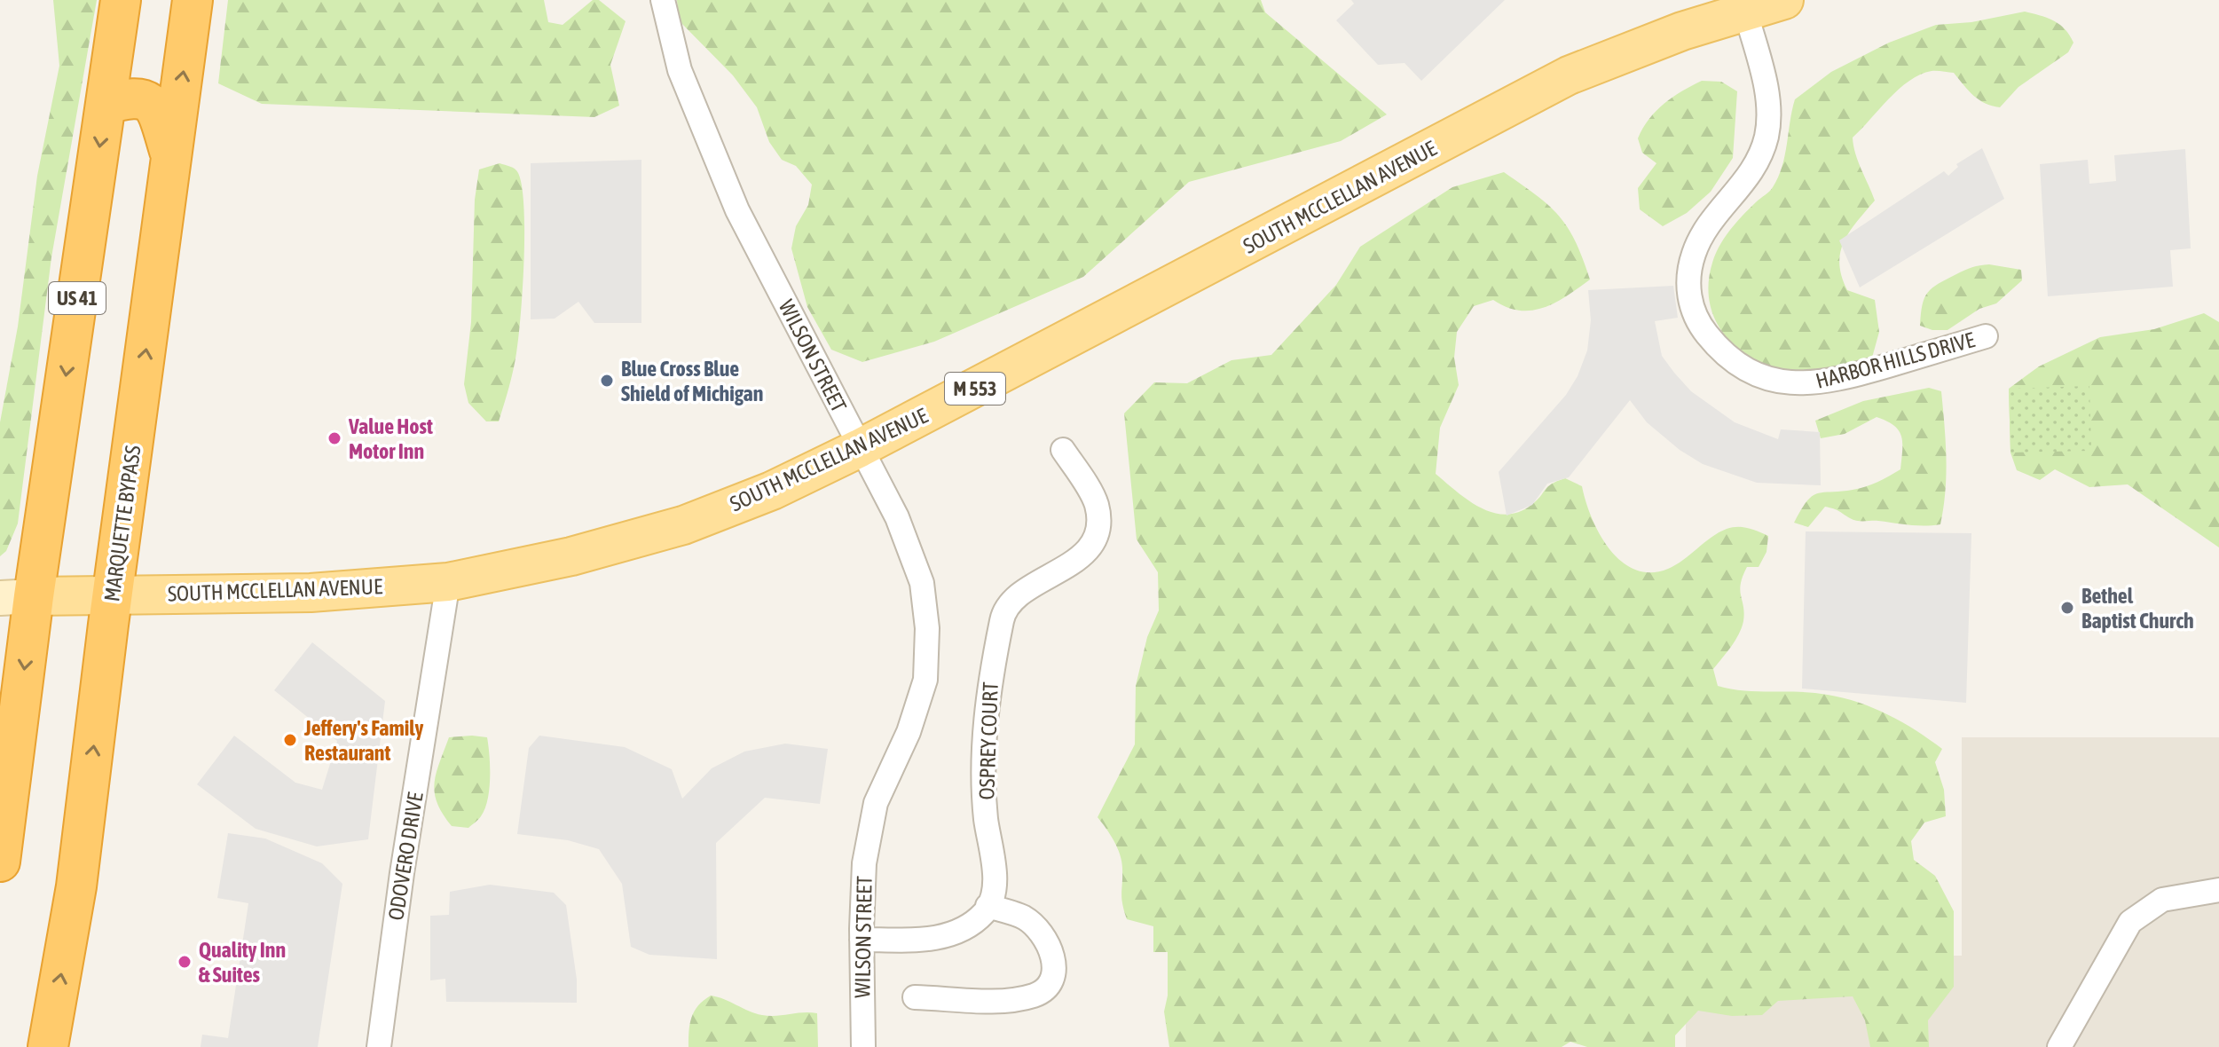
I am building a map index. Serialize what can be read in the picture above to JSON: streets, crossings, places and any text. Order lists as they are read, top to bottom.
{
  "streets": {
    "highway": ["US 41", "MARQUETTE BYPASS"],
    "main road": ["SOUTH MCCLELLAN AVENUE", "M 553"],
    "street": [
      "WILSON STREET",
      "HARBOR HILLS DRIVE",
      "OSPREY COURT",
      "ODOVERO DRIVE"
    ]
  },
  "crossings": [
    ["SOUTH MCCLELLAN AVENUE", "US 41"],
    ["SOUTH MCCLELLAN AVENUE", "WILSON STREET"],
    ["SOUTH MCCLELLAN AVENUE", "HARBOR HILLS DRIVE"],
    ["SOUTH MCCLELLAN AVENUE", "MARQUETTE BYPASS"],
    ["SOUTH MCCLELLAN AVENUE", "ODOVERO DRIVE"]
  ],
  "places": [
    "Blue Cross Blue Shield of Michigan",
    "Value Host Motor Inn",
    "Bethel Baptist Church",
    "Jeffery's Family Restaurant",
    "Quality Inn & Suites"
  ]
}
